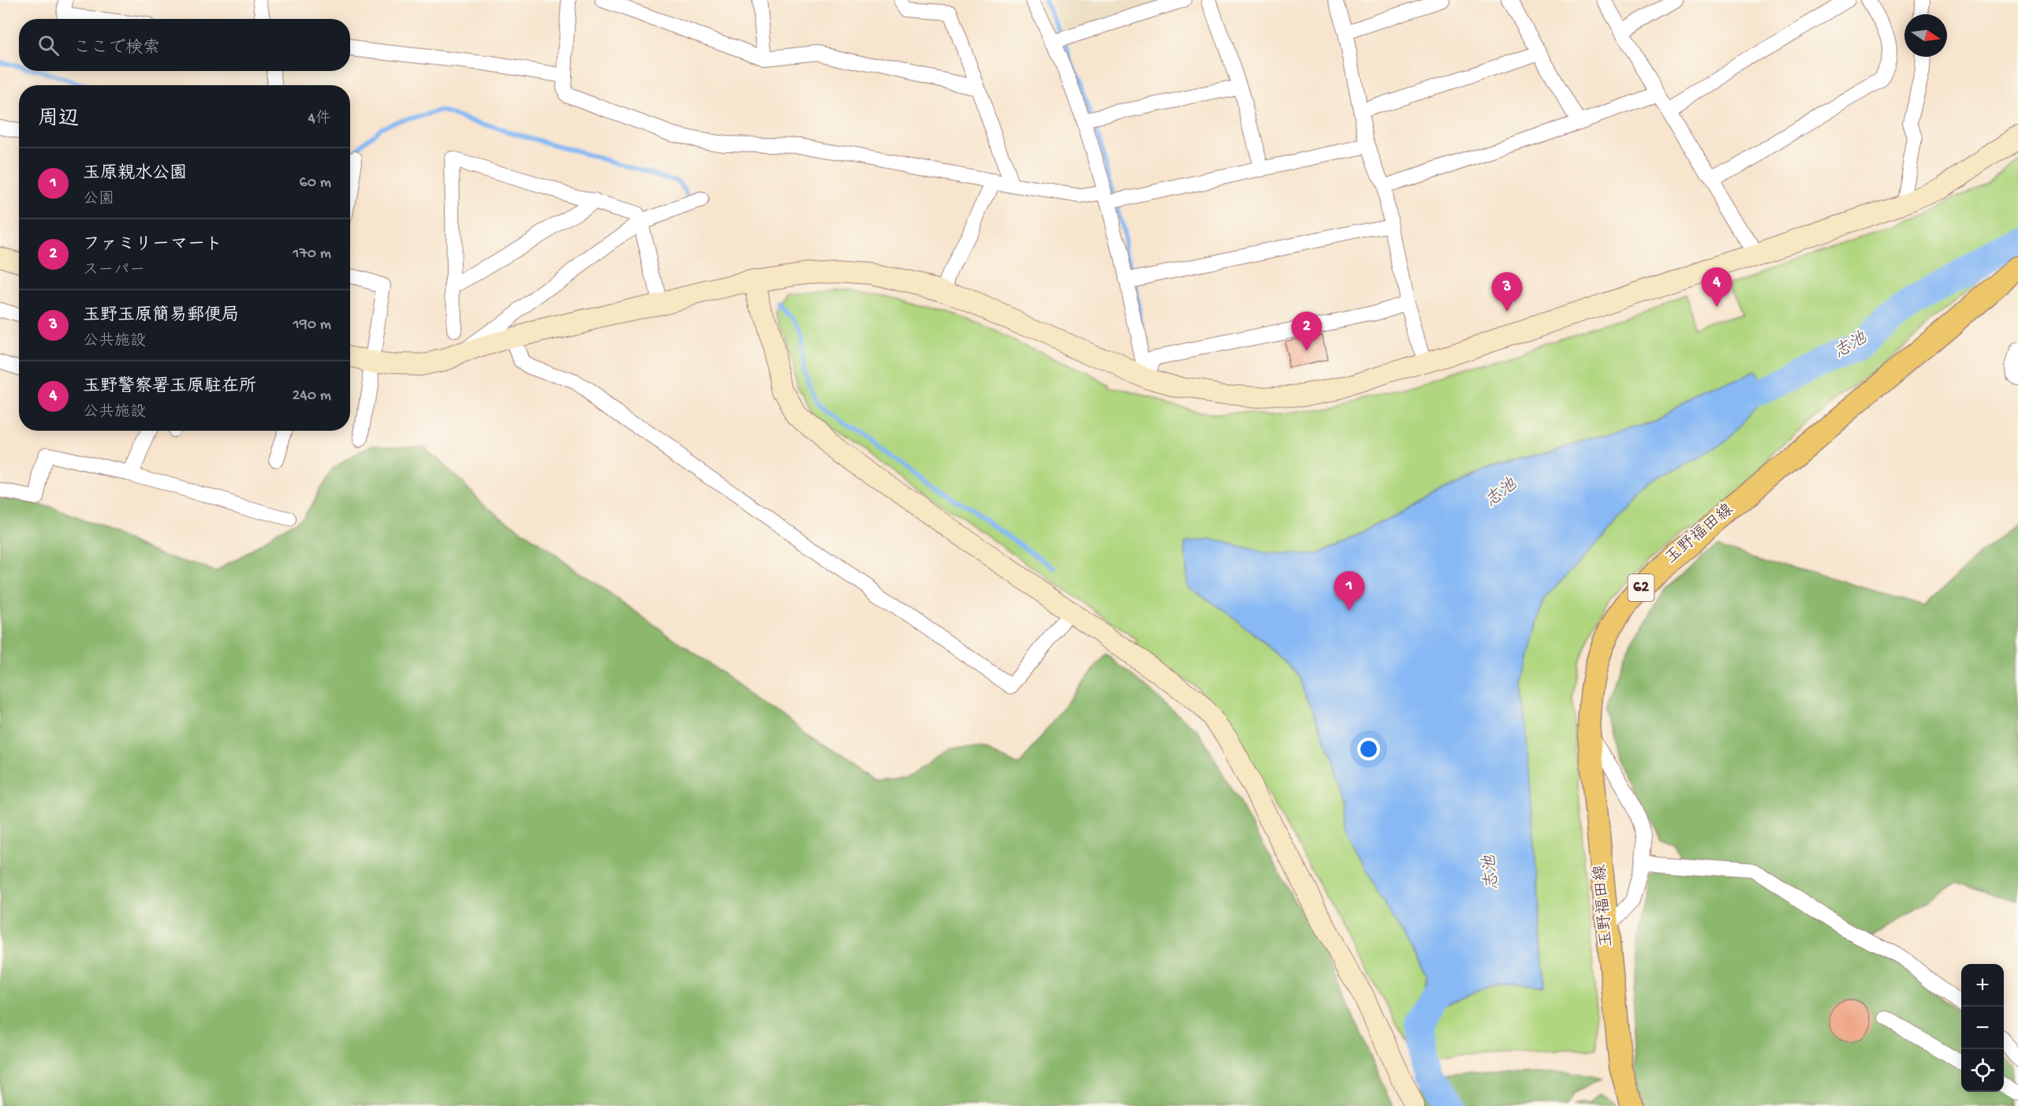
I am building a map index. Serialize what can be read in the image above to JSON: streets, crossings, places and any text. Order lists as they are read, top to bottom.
{
  "streets": {
    "main road": ["玉野福田線", "62"]
  },
  "water": ["志池"],
  "north": "right",
  "page": {
    "search": "ここで検索",
    "heading": ["周辺", "4件"],
    "list": [
      {
        "mark": "1",
        "name": "玉原親水公園",
        "note": "公園",
        "value": "60 m"
      },
      {
        "mark": "2",
        "name": "ファミリーマート",
        "note": "スーパー",
        "value": "170 m"
      },
      {
        "mark": "3",
        "name": "玉野玉原簡易郵便局",
        "note": "公共施設",
        "value": "190 m"
      },
      {
        "mark": "4",
        "name": "玉野警察署玉原駐在所",
        "note": "公共施設",
        "value": "240 m"
      }
    ],
    "pins": [
      "4",
      "3",
      "2",
      "1"
    ],
    "map_buttons": ["+", "−"]
  }
}
